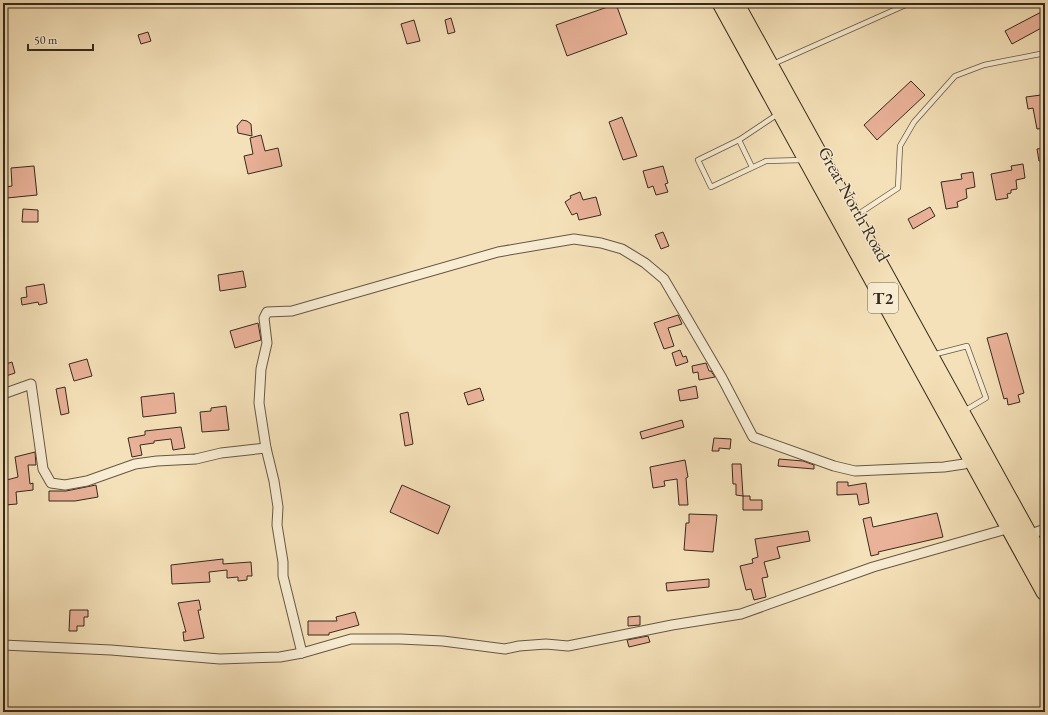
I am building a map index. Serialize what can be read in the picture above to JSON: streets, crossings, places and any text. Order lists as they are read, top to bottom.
{
  "streets": {
    "highway": ["Great North Road", "T2"]
  },
  "scale_bar": "50 m"
}
